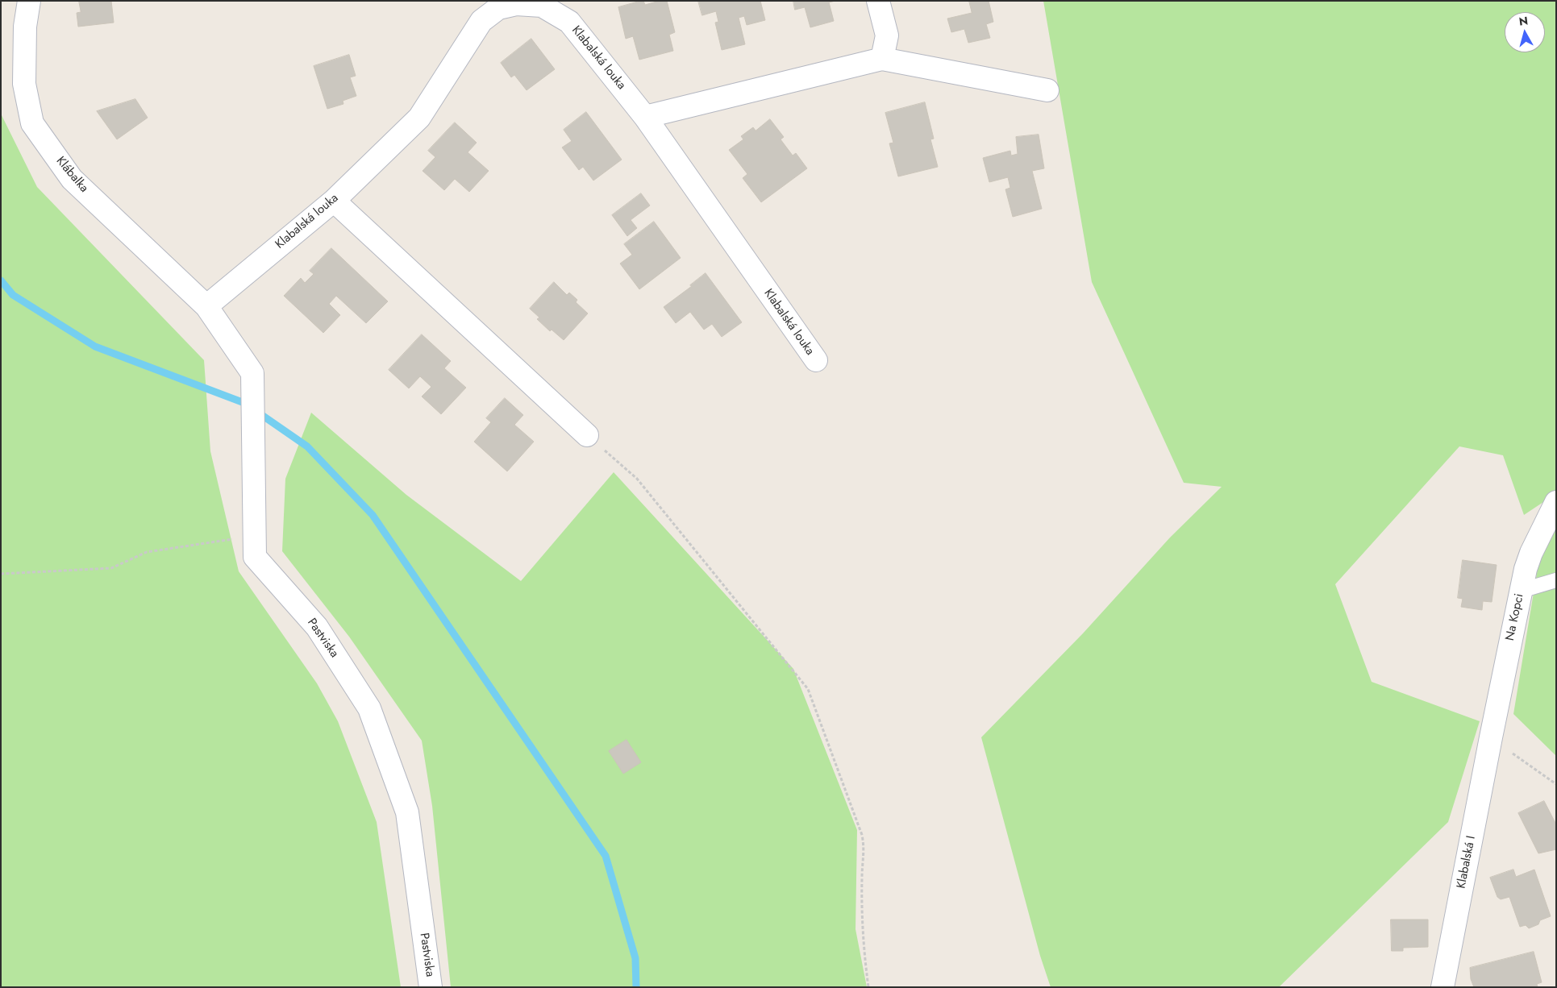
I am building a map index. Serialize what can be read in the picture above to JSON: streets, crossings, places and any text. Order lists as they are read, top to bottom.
{
  "streets": {
    "street": [
      "Klabalská louka",
      "Klábalka",
      "Na Kopci",
      "Pastviska",
      "Klabalská I"
    ]
  },
  "crossings": [
    ["Klabalská louka", "Klábalka"],
    ["Klabalská louka", "Pastviska"],
    ["Klábalka", "Pastviska"],
    ["Na Kopci", "Klabalská I"]
  ],
  "north": "top"
}
